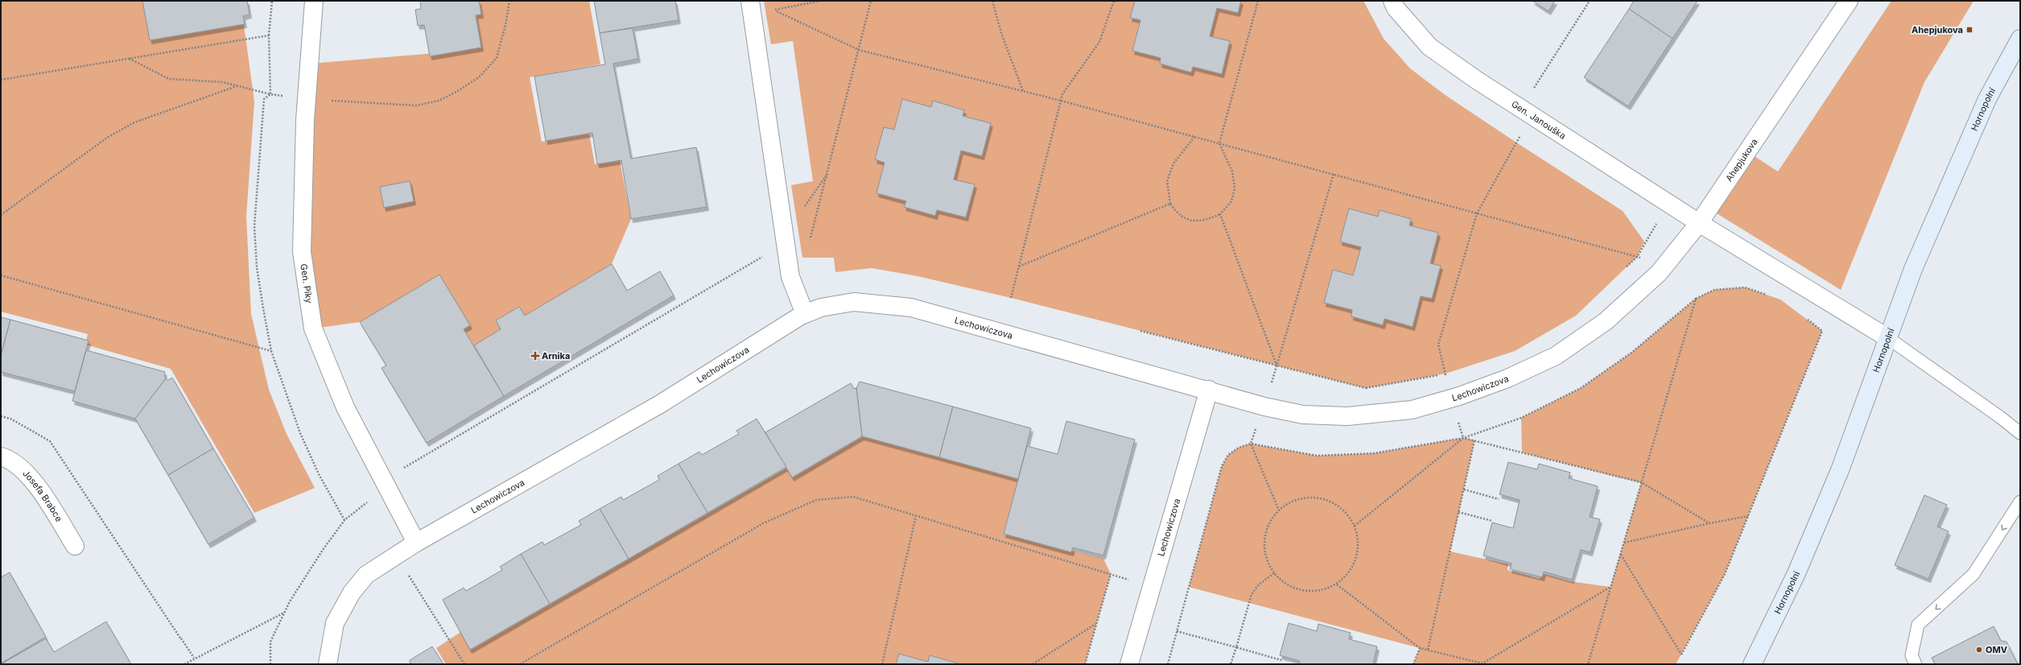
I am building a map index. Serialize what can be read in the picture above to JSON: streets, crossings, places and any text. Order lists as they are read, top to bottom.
{
  "streets": {
    "street": [
      "Hornopolní",
      "Gen. Janouška",
      "Ahepjukova",
      "Gen. Píky",
      "Lechowiczova",
      "Josefa Brabce"
    ]
  },
  "crossings": [
    ["Hornopolní", "Gen. Janouška"],
    ["Gen. Janouška", "Ahepjukova"],
    ["Gen. Janouška", "Lechowiczova"],
    ["Ahepjukova", "Lechowiczova"],
    ["Gen. Píky", "Lechowiczova"]
  ],
  "places": {
    "transit": ["Ahepjukova"],
    "health": ["Arnika"],
    "other": ["OMV"]
  }
}
